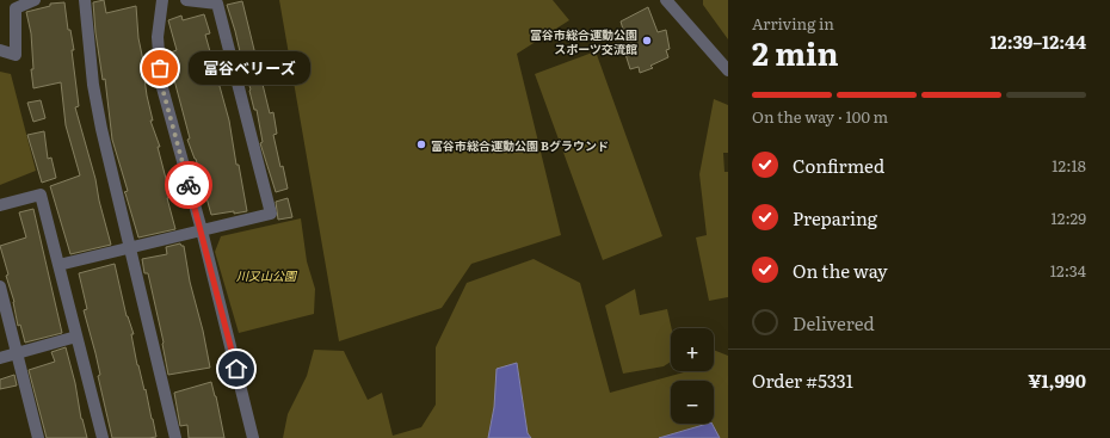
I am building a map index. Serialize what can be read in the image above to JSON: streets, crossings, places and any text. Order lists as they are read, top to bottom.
{
  "parks": ["川又山公園"],
  "places": ["富谷市総合運動公園 スポーツ交流館", "富谷ベリーズ", "富谷市総合運動公園 Bグラウンド"],
  "page": {
    "heading": ["2 min", "Arriving in", "12:39–12:44"],
    "panel": ["Order #5331", "¥1,990"],
    "bubble": "富谷ベリーズ",
    "bar": "On the way · 100 m",
    "list": [
      ["Confirmed", "12:18"],
      ["Preparing", "12:29"],
      ["On the way", "12:34"],
      "Delivered"
    ],
    "map_buttons": ["+", "−"]
  }
}
